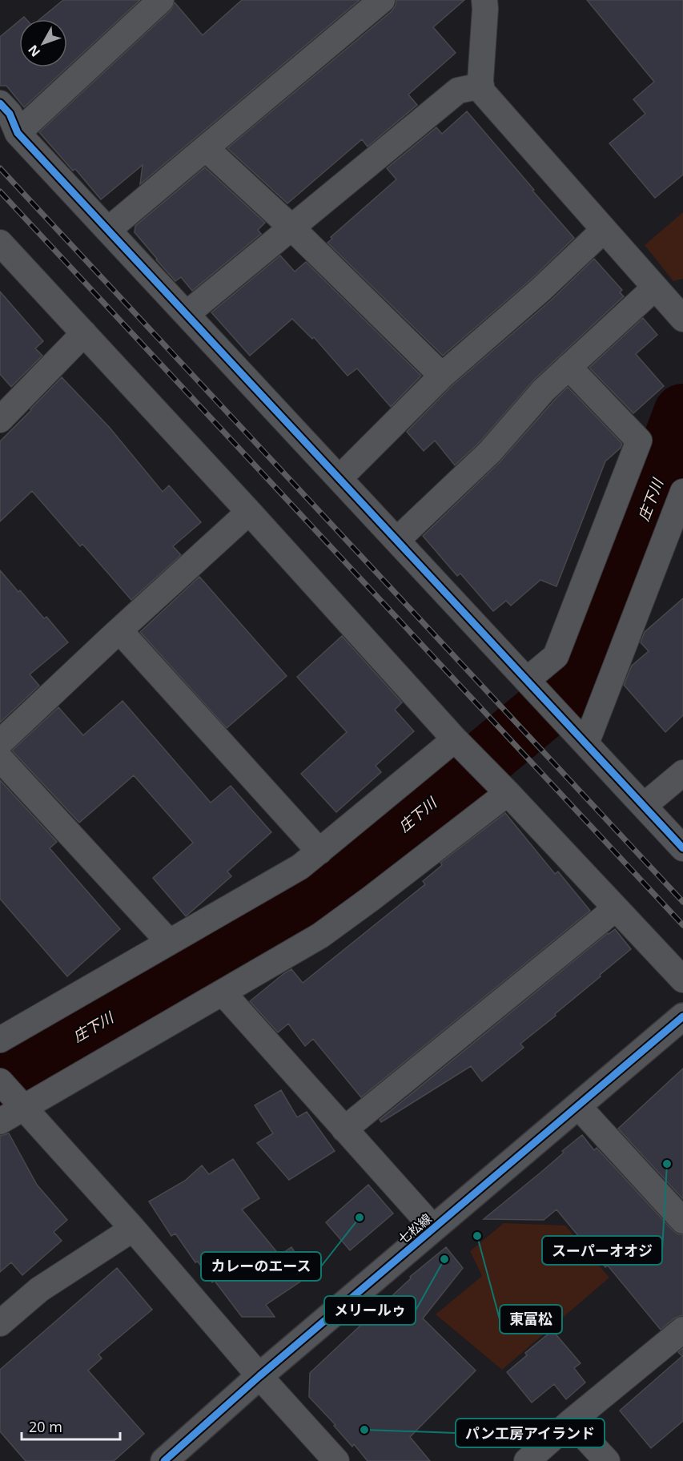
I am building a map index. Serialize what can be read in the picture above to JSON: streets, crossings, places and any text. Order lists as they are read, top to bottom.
{
  "streets": {
    "street": ["七松線"]
  },
  "water": ["庄下川"],
  "places": [
    "スーパーオオジ",
    "カレーのエース",
    "東富松",
    "メリールゥ",
    "パン工房アイランド"
  ],
  "scale_bar": "20 m",
  "north": "bottom left"
}
